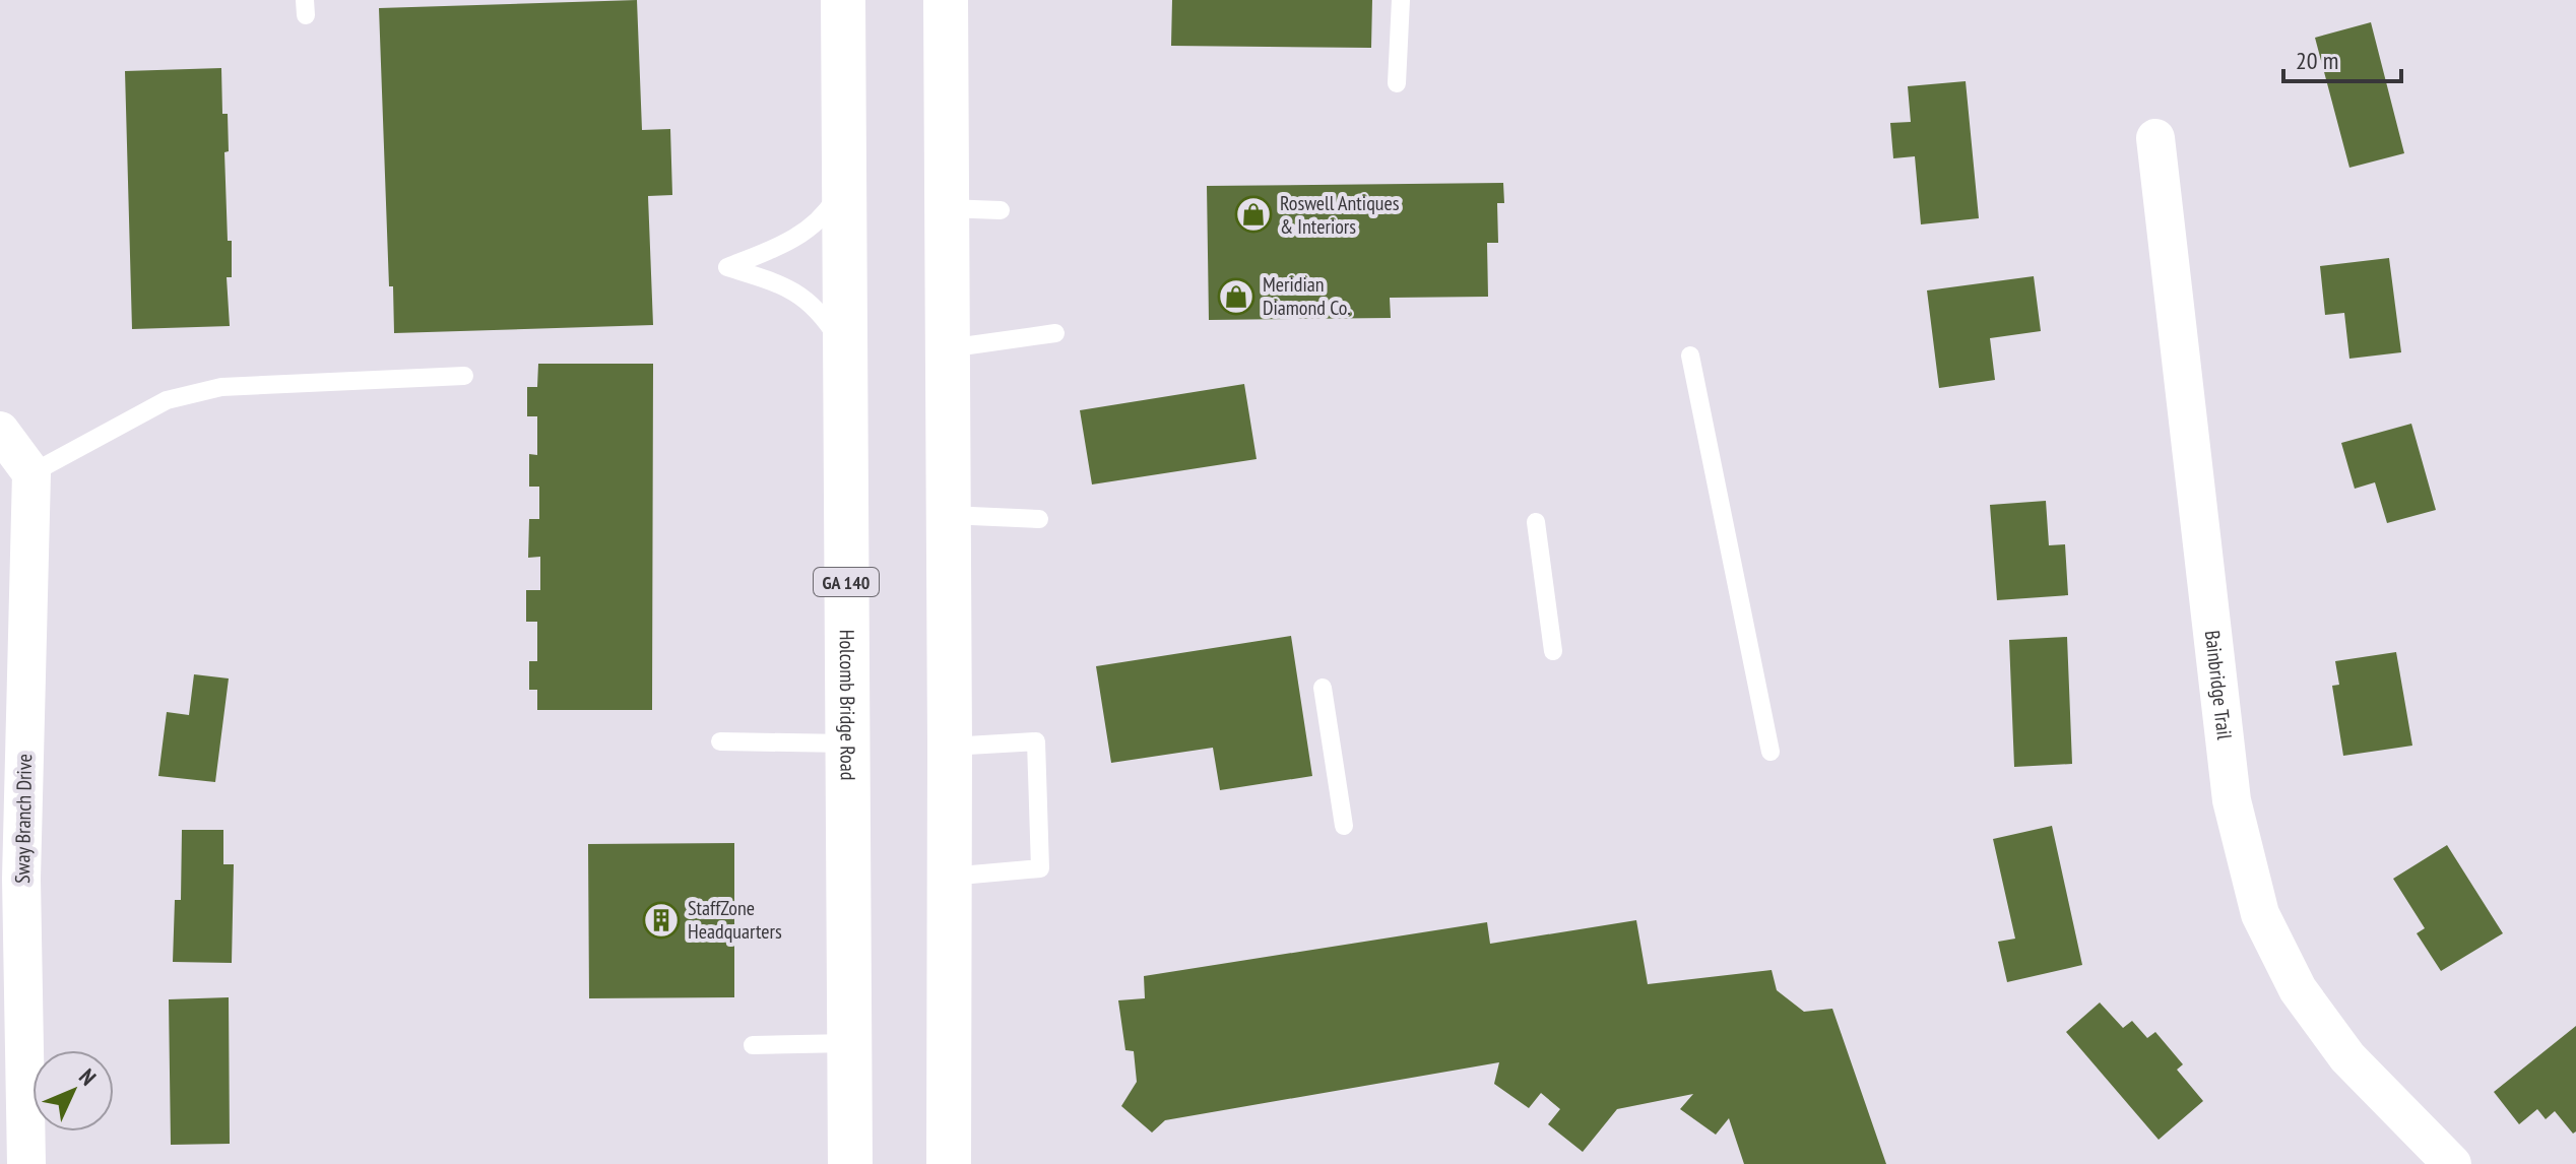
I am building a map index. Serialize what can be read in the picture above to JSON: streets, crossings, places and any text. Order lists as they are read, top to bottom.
{
  "streets": {
    "main road": ["GA 140", "Holcomb Bridge Road"],
    "street": ["Bainbridge Trail", "Sway Branch Drive"]
  },
  "places": {
    "shop": ["Roswell Antiques & Interiors", "Meridian Diamond Co."],
    "building": ["StaffZone Headquarters"]
  },
  "scale_bar": "20 m",
  "north": "top right"
}
